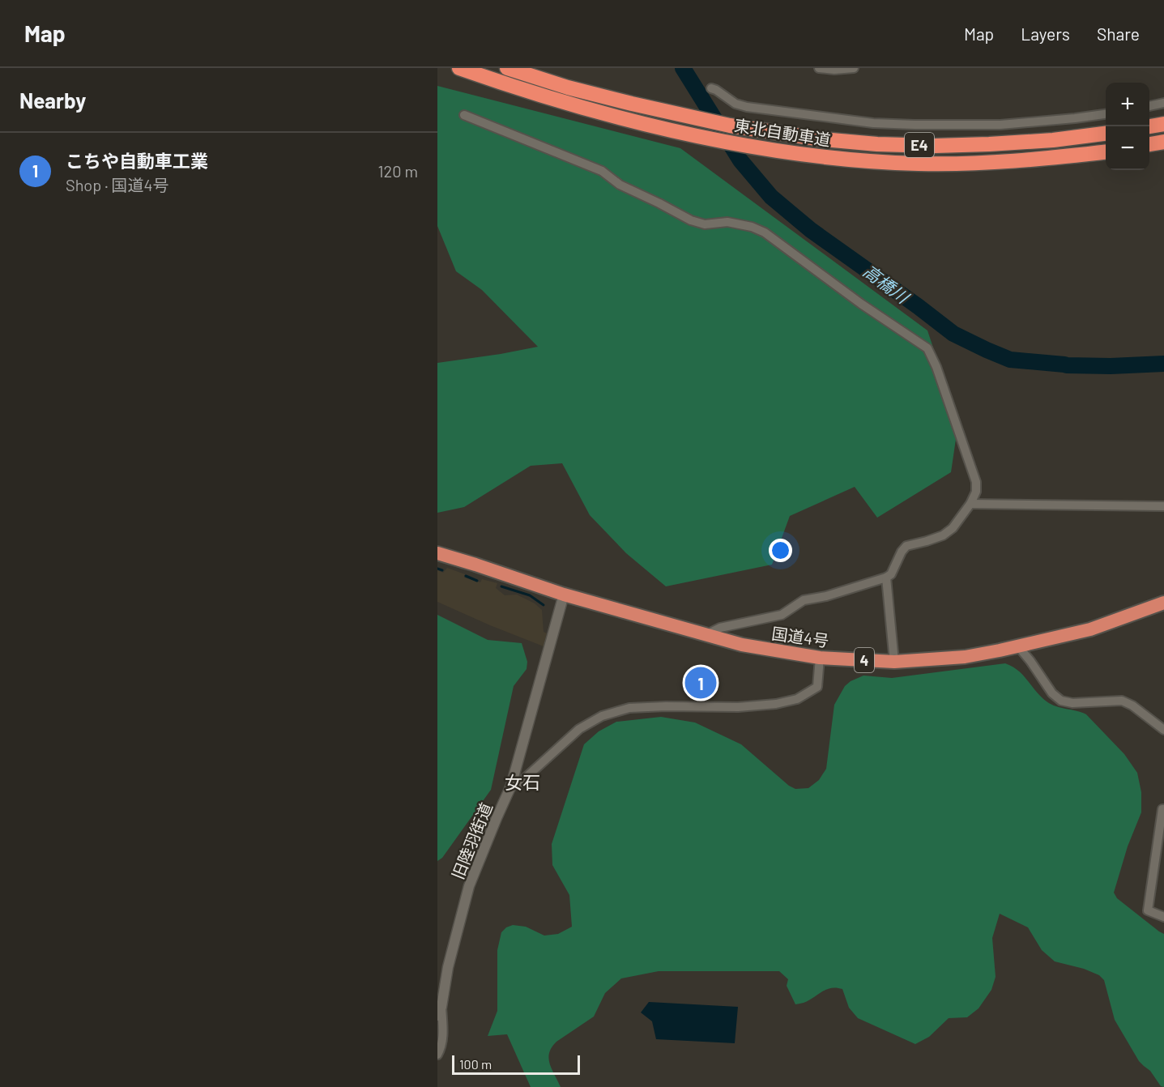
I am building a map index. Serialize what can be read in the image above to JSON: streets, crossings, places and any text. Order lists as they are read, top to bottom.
{
  "streets": {
    "highway": [
      "東北自動車道",
      "E4",
      "国道4号",
      "4"
    ],
    "street": ["旧陸羽街道"]
  },
  "crossings": [
    ["国道4号", "旧陸羽街道"]
  ],
  "districts": ["女石"],
  "water": ["高橋川"],
  "scale_bar": "100 m",
  "page": {
    "header": "Map",
    "nav": ["Map", "Layers", "Share"],
    "heading": "Nearby",
    "map_buttons": ["+", "−"],
    "list": [
      {
        "mark": "1",
        "name": "こちや自動車工業",
        "note": "Shop · 国道4号",
        "value": "120 m"
      }
    ],
    "pins": "1",
    "scale": "100 m"
  }
}
